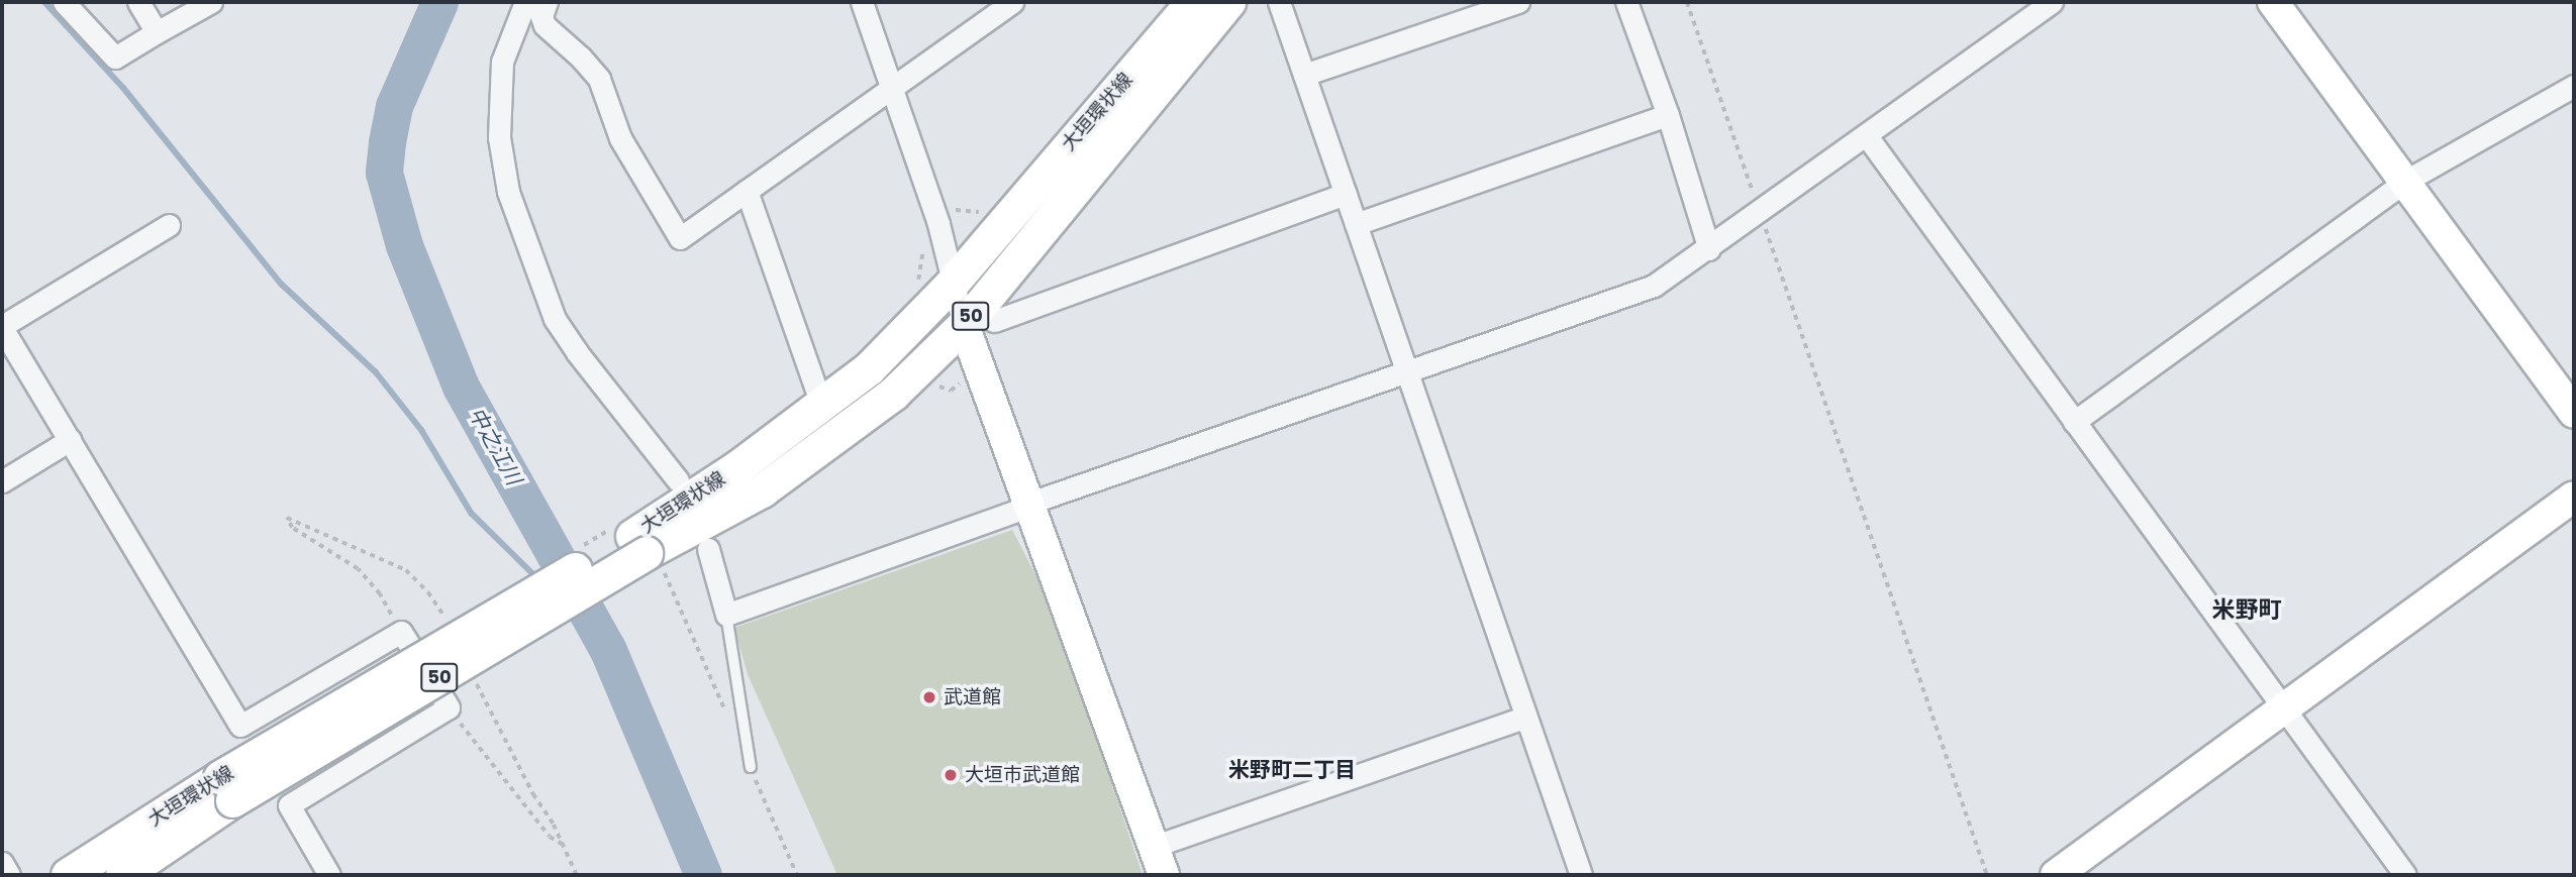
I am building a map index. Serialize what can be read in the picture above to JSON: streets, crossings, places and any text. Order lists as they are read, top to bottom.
{
  "streets": {
    "main road": ["大垣環状線", "50"]
  },
  "districts": ["米野町", "米野町二丁目"],
  "water": ["中之江川"],
  "places": ["武道館", "大垣市武道館"]
}
